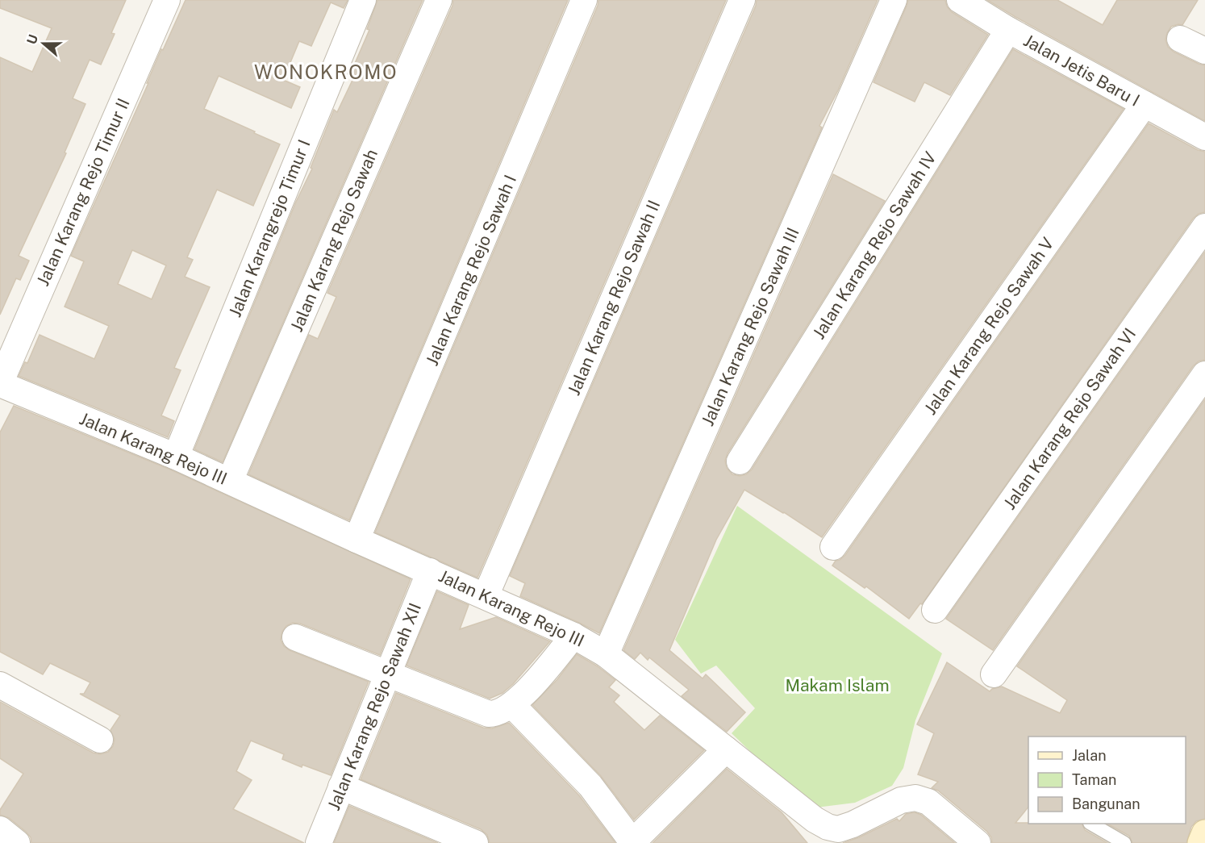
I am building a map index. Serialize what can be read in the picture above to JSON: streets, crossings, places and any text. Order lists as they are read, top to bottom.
{
  "streets": {
    "street": [
      "Jalan Jetis Baru I",
      "Jalan Karang Rejo Timur II",
      "Jalan Karangrejo Timur I",
      "Jalan Karang Rejo Sawah",
      "Jalan Karang Rejo Sawah IV",
      "Jalan Karang Rejo Sawah I",
      "Jalan Karang Rejo Sawah II",
      "Jalan Karang Rejo Sawah V",
      "Jalan Karang Rejo Sawah III",
      "Jalan Karang Rejo Sawah VI",
      "Jalan Karang Rejo III",
      "Jalan Karang Rejo Sawah XII"
    ]
  },
  "crossings": [
    ["Jalan Jetis Baru I", "Jalan Karang Rejo Sawah IV"],
    ["Jalan Jetis Baru I", "Jalan Karang Rejo Sawah V"],
    ["Jalan Karang Rejo Timur II", "Jalan Karang Rejo III"],
    ["Jalan Karangrejo Timur I", "Jalan Karang Rejo III"],
    ["Jalan Karang Rejo Sawah", "Jalan Karang Rejo III"],
    ["Jalan Karang Rejo Sawah I", "Jalan Karang Rejo III"],
    ["Jalan Karang Rejo Sawah II", "Jalan Karang Rejo III"],
    ["Jalan Karang Rejo Sawah III", "Jalan Karang Rejo III"],
    ["Jalan Karang Rejo III", "Jalan Karang Rejo Sawah XII"]
  ],
  "districts": ["WONOKROMO"],
  "parks": ["Makam Islam"],
  "legend": ["Jalan", "Taman", "Bangunan"],
  "north": "left"
}
